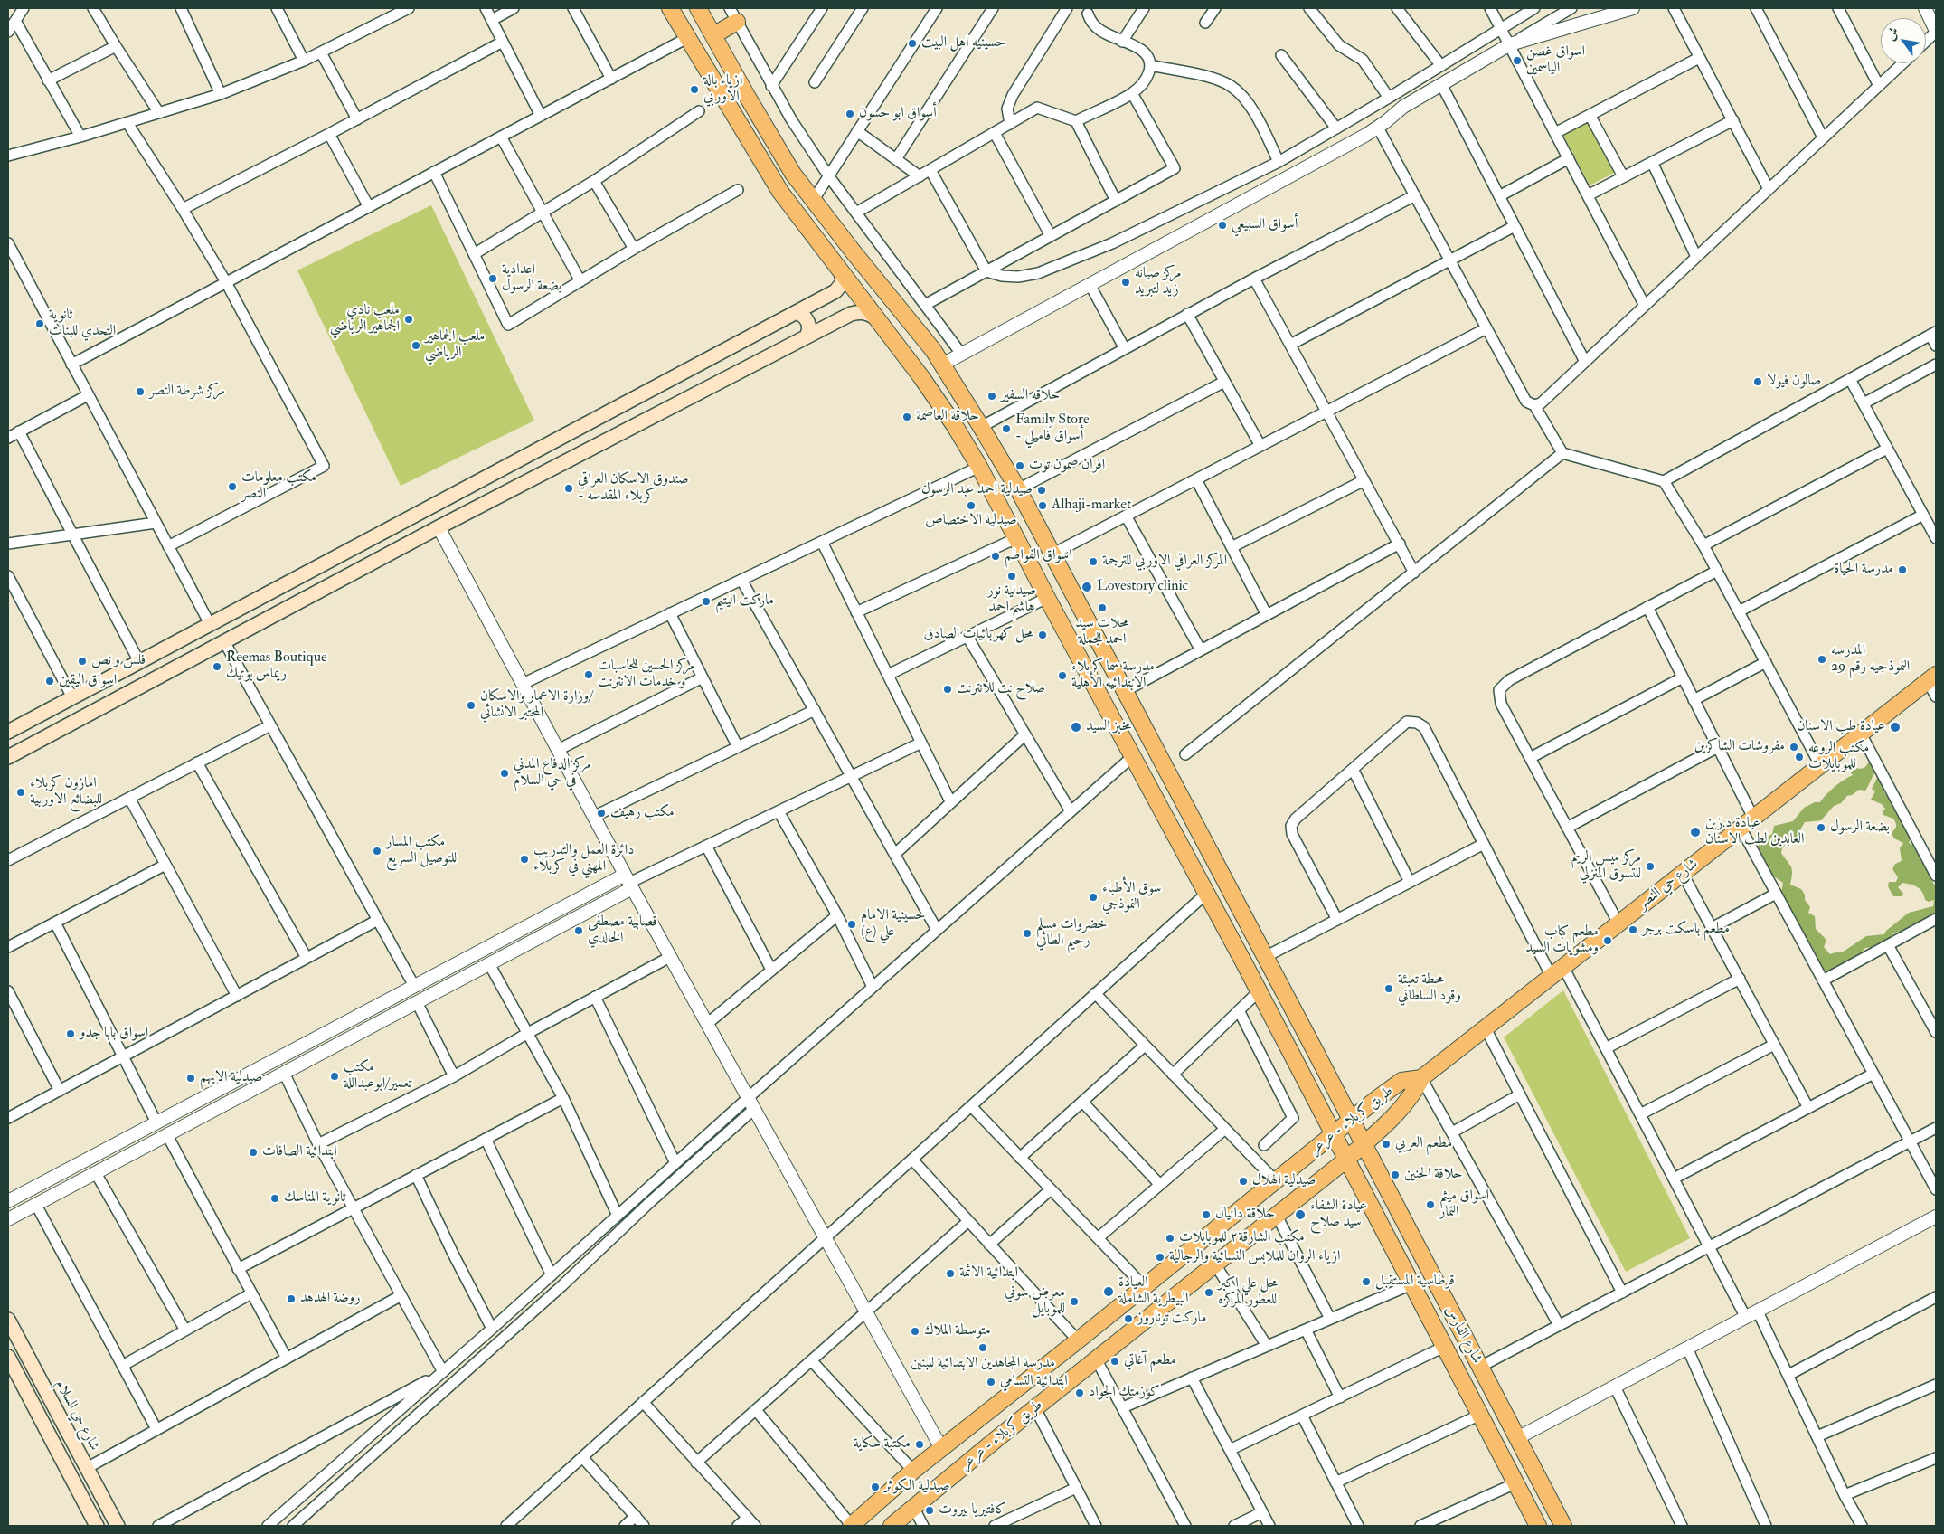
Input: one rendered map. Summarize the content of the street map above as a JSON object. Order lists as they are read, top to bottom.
{
  "streets": {
    "main road": [
      "شارع حي النصر",
      "طريق كربلاء - عرعر",
      "شارع الفارس",
      "شارع حي السلام"
    ]
  },
  "crossings": [
    ["شارع حي النصر", "طريق كربلاء - عرعر"],
    ["طريق كربلاء - عرعر", "شارع الفارس"]
  ],
  "places": [
    "حسينيه اهل البيت",
    "اسواق غصن الياسمين",
    "ازياء بالة الاوربي",
    "أسواق ابو حسون",
    "أسواق السبيعي",
    "اعدادية بضعة الرسول",
    "مركز صيانه زيد لتبريد",
    "ملعب نادي الجماهير الرياضي",
    "ثانوية التحدي للبنات",
    "ملعب الجماهير الرياضي",
    "صالون فيولا",
    "مركز شرطة النصر",
    "حلاقه السفير",
    "حلاقة العاصمة",
    "Family Store - أسواق فاميلي",
    "افران صمون توت",
    "مكتب معلومات النصر",
    "صندوق الاسكان العراقي - كربلاء المقدسه",
    "صيدلية احمد عبد الرسول",
    "صيدلية الاختصاص",
    "Alhaji-market",
    "اسواق الفواطم",
    "المركز العراقي الاوربي للترجمة",
    "مدرسة الحياة",
    "صيدلية نور هاشم احمد",
    "Lovestory clinic",
    "ماركت اليتيم",
    "محلات سيد احمد للجملة",
    "محل كهربائيات الصادق",
    "المدرسه النموذجيه رقم 29",
    "فلس و نص",
    "Reemas Boutique ريماس بوتيك",
    "مركز الحسين للحاسبات و خدمات الانترنت",
    "مدرسة سما كربلاء الابتدائيه الأهلية",
    "اسواق اليقين",
    "صلاح نت للانترنت",
    "وزارة الاعمار والاسكان/ المختبر الانشائي",
    "مخبز السيد",
    "عيادة طب الاسنان",
    "مفروشات الشاكرين",
    "مكتب الروعه للموبايلات",
    "مركز الدفاع المدني في حي السلام",
    "امازون كربلاء للبضائع الاوربية",
    "مكتب رهيف",
    "بضعة الرسول",
    "عيادة د.زين العابدين لطب الاسنان",
    "مكتب المسار للتوصيل السريع",
    "دائرة العمل والتدريب المهني في كربلاء",
    "مركز ميس الريم للتسوق المنزلي",
    "سوق الأطباء النموذجي",
    "حسينية الامام علي (ع)",
    "مطعم باسكت برجر",
    "قصابية مصطفى الخالدي",
    "خضروات مسلم رحيم الطائي",
    "مطعم كباب ومشويات السيد",
    "محطة تعبئة وقود السلطاني",
    "اسواق بابا جدو",
    "مكتب تعمير/ابوعبداللة",
    "صيدلية الايهم",
    "مطعم العربي",
    "ابتدائية الصافات",
    "حلاقة الحنين",
    "صيدلية الهلال",
    "ثانوية المناسك",
    "اسواق ميثم التمار",
    "حلاقة دانيال",
    "عيادة الشفاء سيد صلاح",
    "مكتب الشارقة٢ للموبايلات",
    "ازياء الروان للملابس النسائية والرجالية",
    "ابتدائية الائمة",
    "قرطاسية المستقبل",
    "العيادة البيطرية الشاملة",
    "محل علي اكبر للعطور المركزه",
    "روضة الهدهد",
    "معرض سوني للموبايل",
    "ماركت توناروز",
    "متوسطة الملاك",
    "مدرسة المجاهدين الابتدائية للبنين",
    "مطعم آغاتي",
    "ابتدائية التسامي",
    "كوزمتك الجواد",
    "مكتبة حكاية",
    "صيدلية الكوثر",
    "كافتيريا بيروت"
  ],
  "north": "top left"
}
